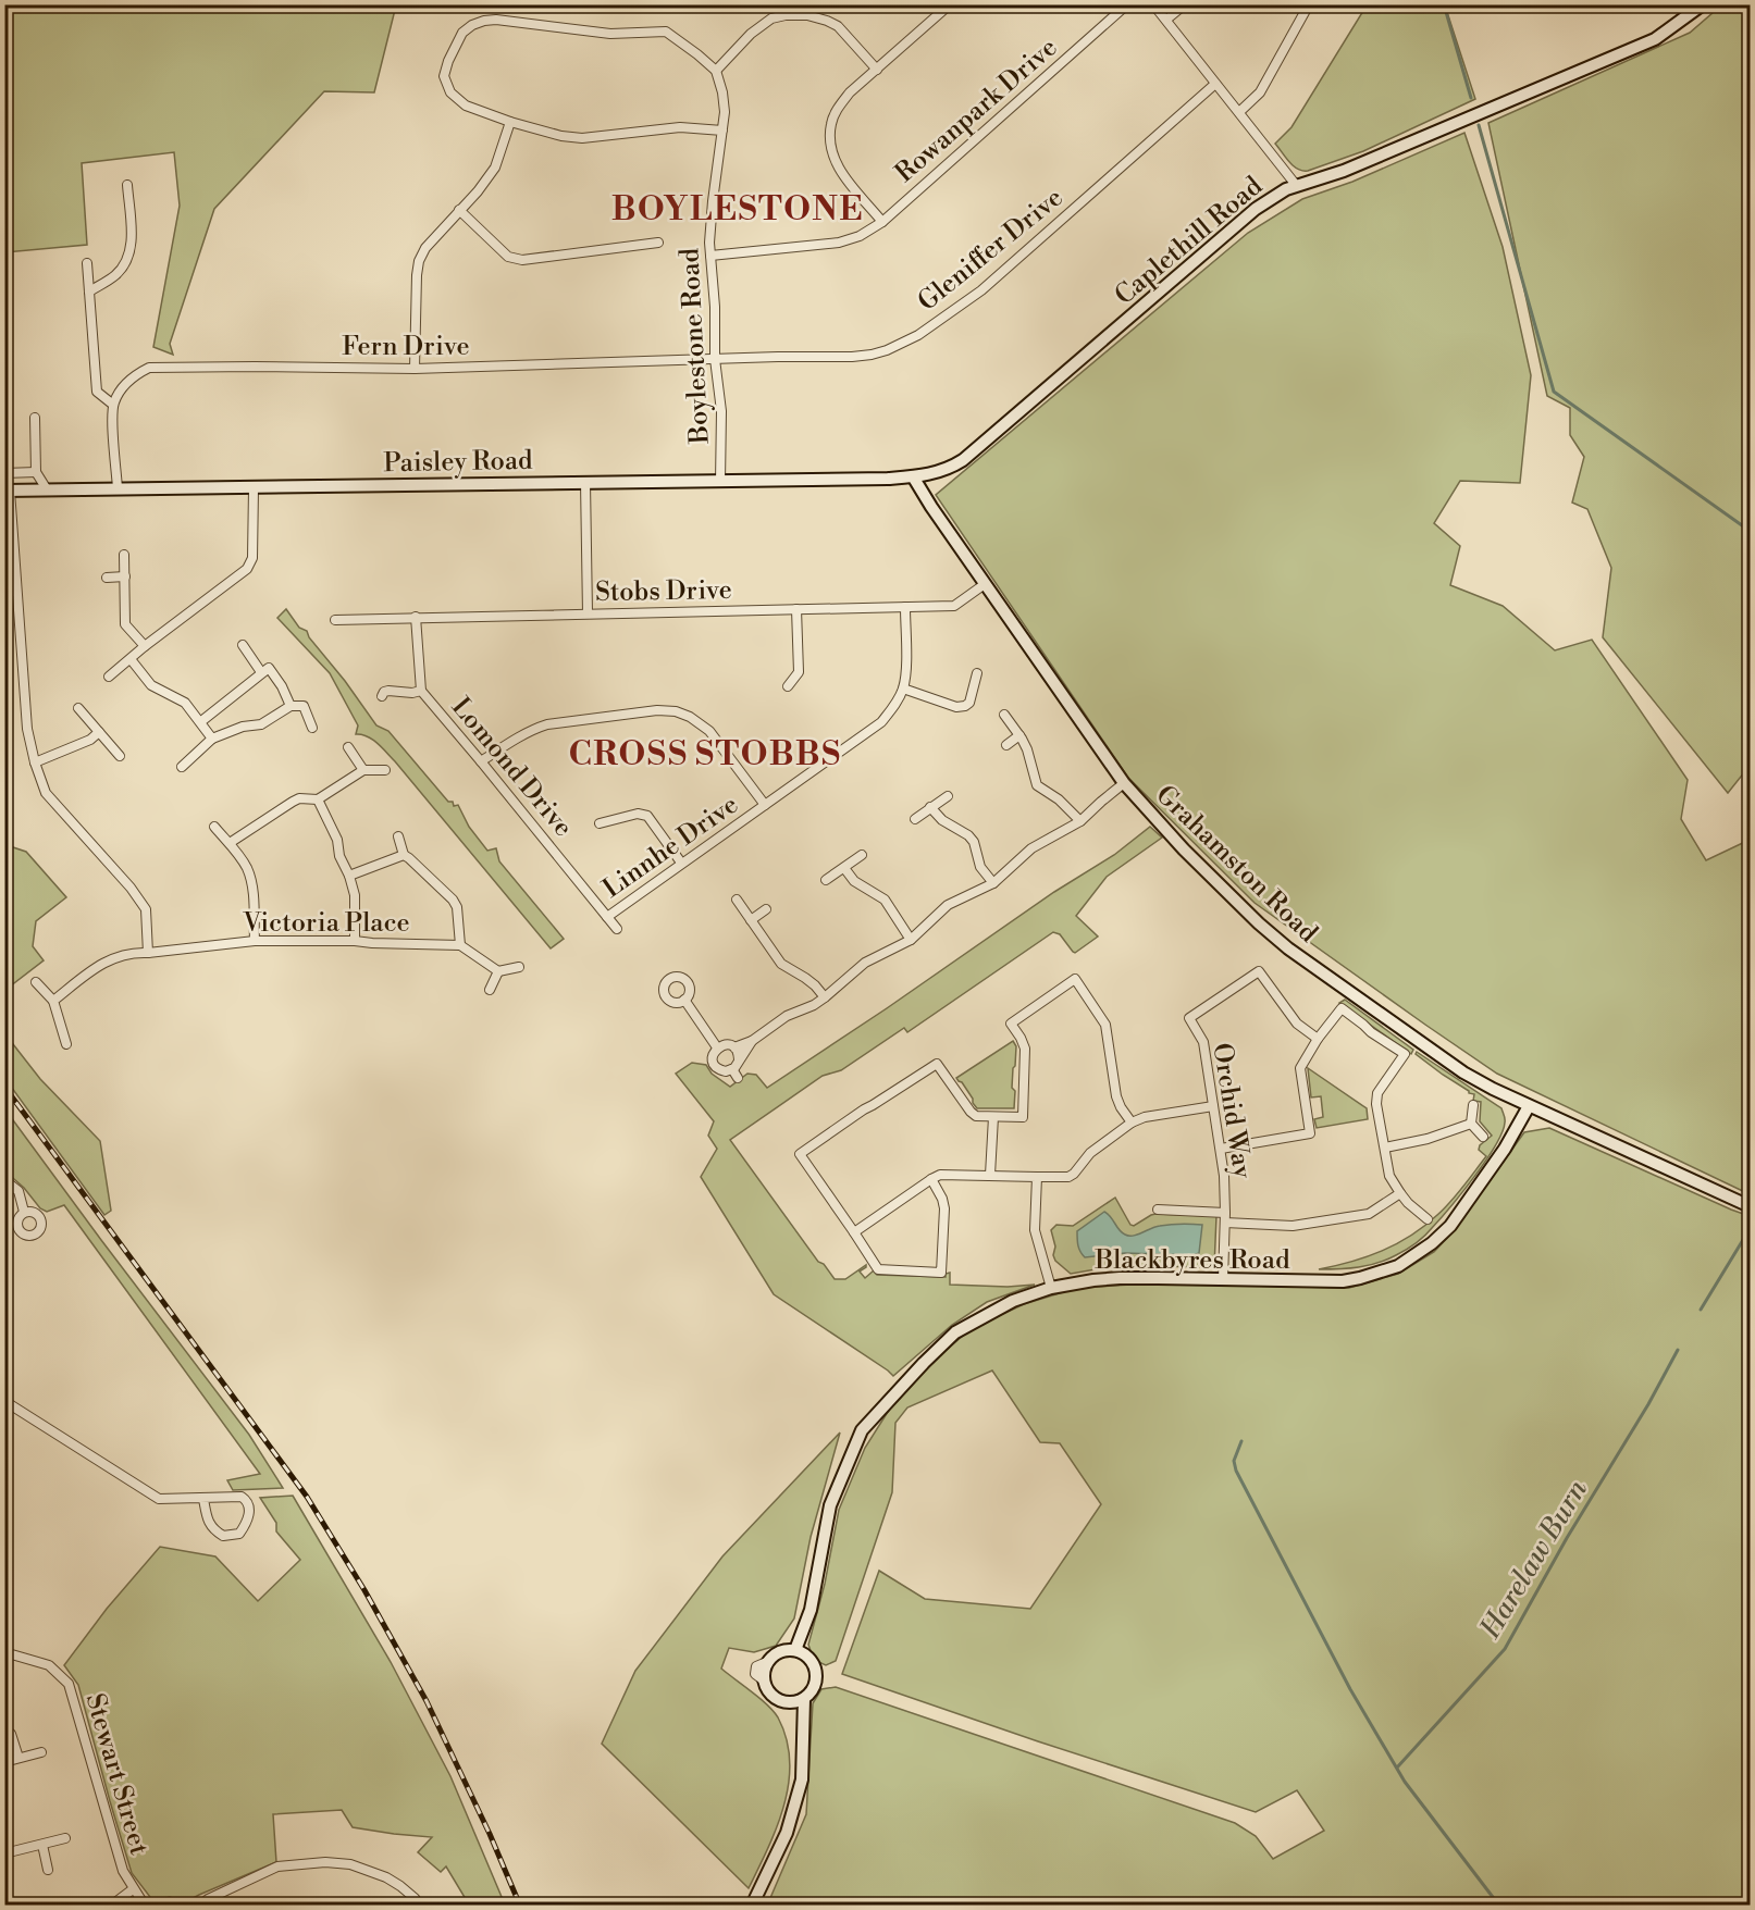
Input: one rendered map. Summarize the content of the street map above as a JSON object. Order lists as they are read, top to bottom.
{
  "streets": {
    "main road": [
      "Caplethill Road",
      "Paisley Road",
      "Grahamston Road",
      "Blackbyres Road"
    ],
    "street": [
      "Rowanpark Drive",
      "Gleniffer Drive",
      "Fern Drive",
      "Boylestone Road",
      "Stobs Drive",
      "Lomond Drive",
      "Linnhe Drive",
      "Victoria Place",
      "Orchid Way",
      "Stewart Street"
    ]
  },
  "crossings": [
    ["Rowanpark Drive", "Boylestone Road"],
    ["Caplethill Road", "Paisley Road"],
    ["Caplethill Road", "Grahamston Road"],
    ["Gleniffer Drive", "Fern Drive"],
    ["Gleniffer Drive", "Boylestone Road"],
    ["Fern Drive", "Boylestone Road"],
    ["Boylestone Road", "Paisley Road"],
    ["Paisley Road", "Grahamston Road"],
    ["Stobs Drive", "Lomond Drive"],
    ["Stobs Drive", "Linnhe Drive"],
    ["Stobs Drive", "Grahamston Road"],
    ["Lomond Drive", "Linnhe Drive"],
    ["Grahamston Road", "Blackbyres Road"],
    ["Orchid Way", "Blackbyres Road"]
  ],
  "districts": ["BOYLESTONE", "CROSS STOBBS"],
  "water": ["Harelaw Burn"]
}
